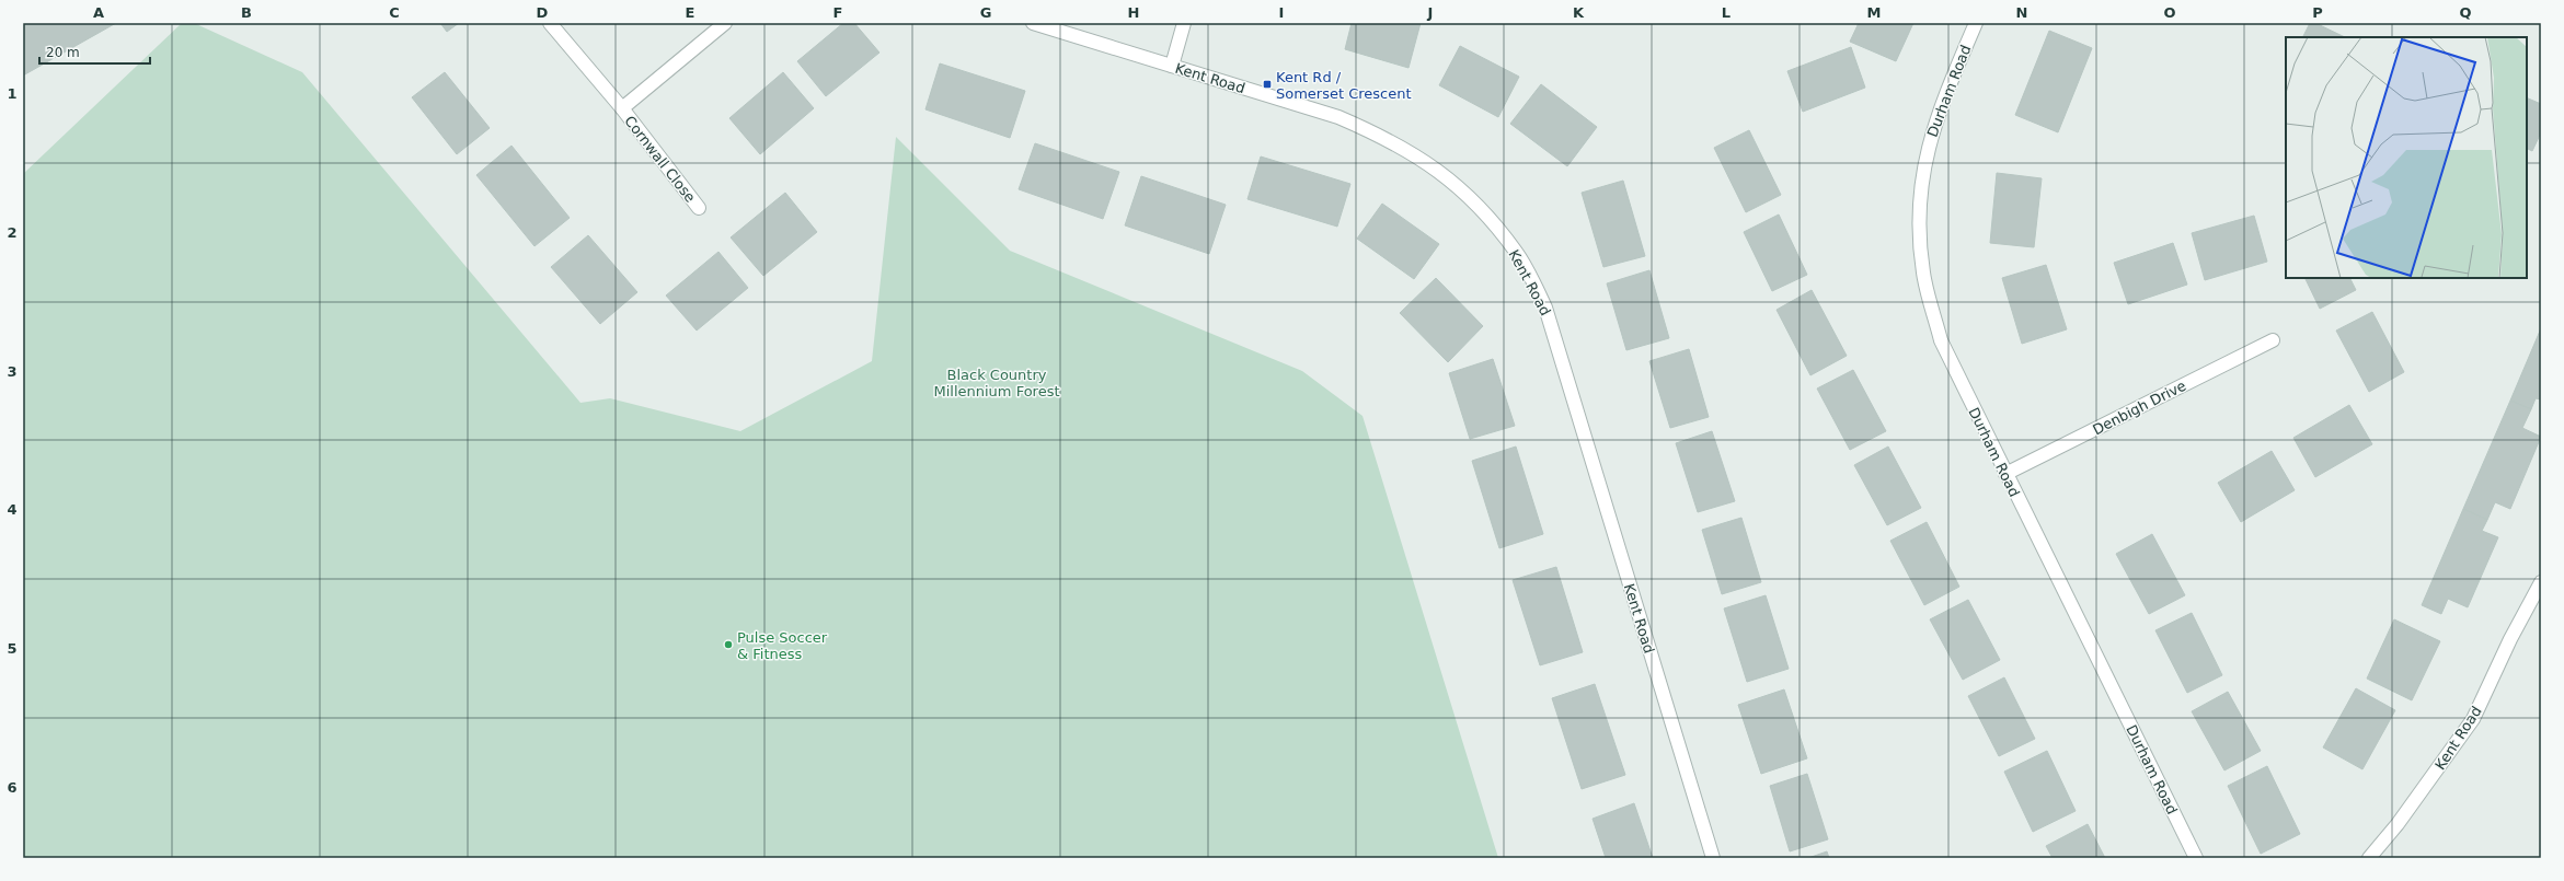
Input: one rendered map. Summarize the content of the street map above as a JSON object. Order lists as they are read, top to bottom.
{
  "streets": {
    "street": [
      "Kent Road",
      "Durham Road",
      "Cornwall Close",
      "Denbigh Drive"
    ]
  },
  "crossings": [
    ["Durham Road", "Denbigh Drive"]
  ],
  "parks": ["Black Country Millennium Forest"],
  "places": {
    "transit": ["Kent Rd / Somerset Crescent"],
    "other": ["Pulse Soccer & Fitness"]
  },
  "scale_bar": "20 m",
  "grid": {
    "columns": [
      "A",
      "B",
      "C",
      "D",
      "E",
      "F",
      "G",
      "H",
      "I",
      "J",
      "K",
      "L",
      "M",
      "N",
      "O",
      "P",
      "Q"
    ],
    "rows": [
      "1",
      "2",
      "3",
      "4",
      "5",
      "6"
    ]
  }
}
